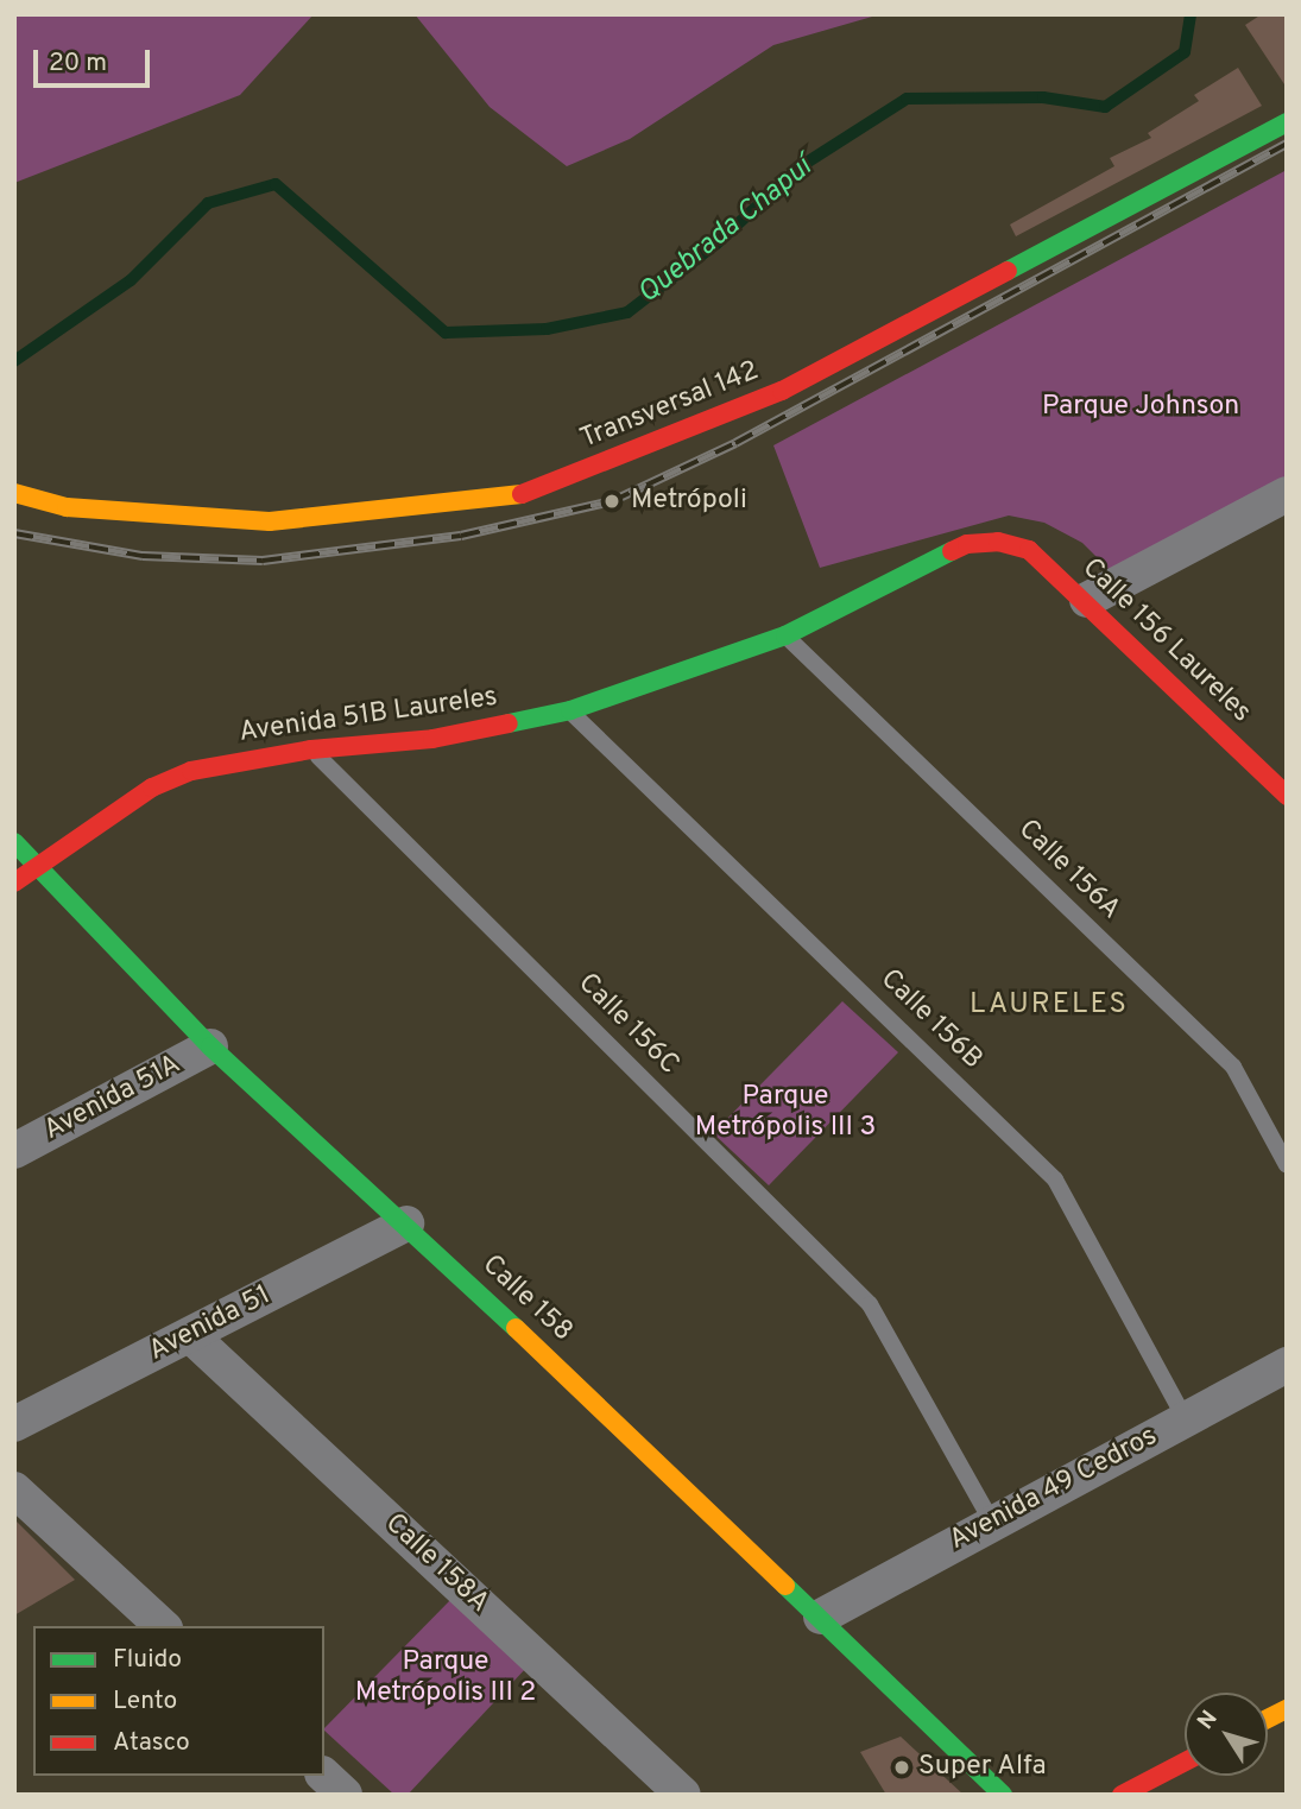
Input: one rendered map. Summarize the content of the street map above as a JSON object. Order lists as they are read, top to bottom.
{
  "streets": {
    "street": [
      "Transversal 142",
      "Calle 156 Laureles",
      "Avenida 51B Laureles",
      "Avenida 51A",
      "Calle 158",
      "Avenida 51",
      "Avenida 49 Cedros",
      "Calle 158A"
    ],
    "lane": ["Calle 156A", "Calle 156B", "Calle 156C"]
  },
  "crossings": [
    ["Calle 156 Laureles", "Avenida 51B Laureles"],
    ["Avenida 51B Laureles", "Calle 156A"],
    ["Avenida 51B Laureles", "Calle 156B"],
    ["Avenida 51B Laureles", "Calle 156C"],
    ["Avenida 51B Laureles", "Calle 158"],
    ["Calle 156B", "Avenida 49 Cedros"],
    ["Calle 156C", "Avenida 49 Cedros"],
    ["Avenida 51A", "Calle 158"],
    ["Calle 158", "Avenida 51"],
    ["Calle 158", "Avenida 49 Cedros"],
    ["Avenida 51", "Calle 158A"]
  ],
  "districts": ["LAURELES"],
  "water": ["Quebrada Chapuí"],
  "parks": ["Parque Johnson", "Parque Metrópolis III 3", "Parque Metrópolis III 2"],
  "places": ["Metrópoli", "Super Alfa"],
  "legend": ["Fluido", "Lento", "Atasco"],
  "scale_bar": "20 m",
  "north": "top left"
}
